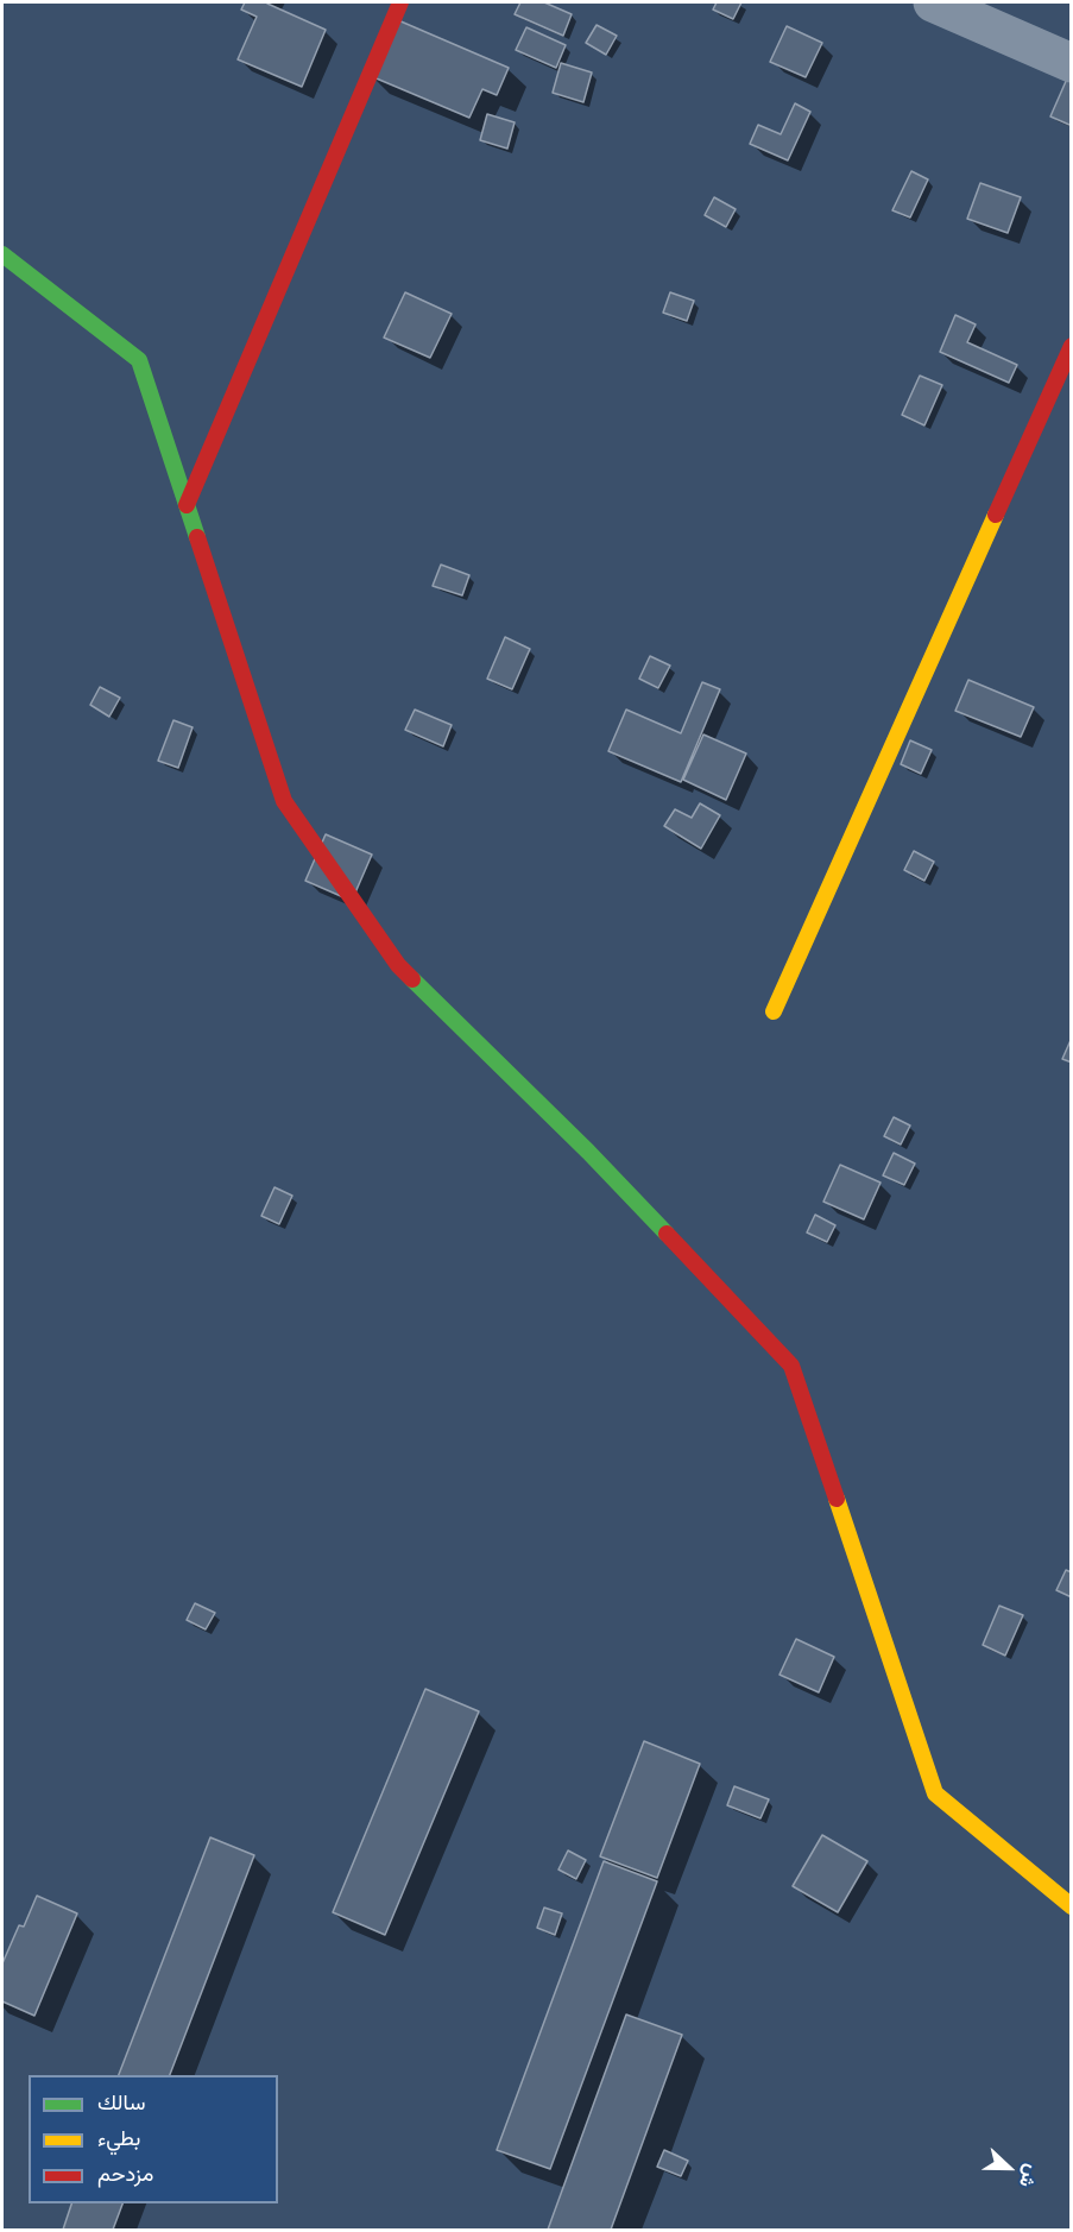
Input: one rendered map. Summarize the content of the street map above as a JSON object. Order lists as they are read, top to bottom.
{
  "legend": ["سالك", "بطيء", "مزدحم"],
  "north": "right"
}
